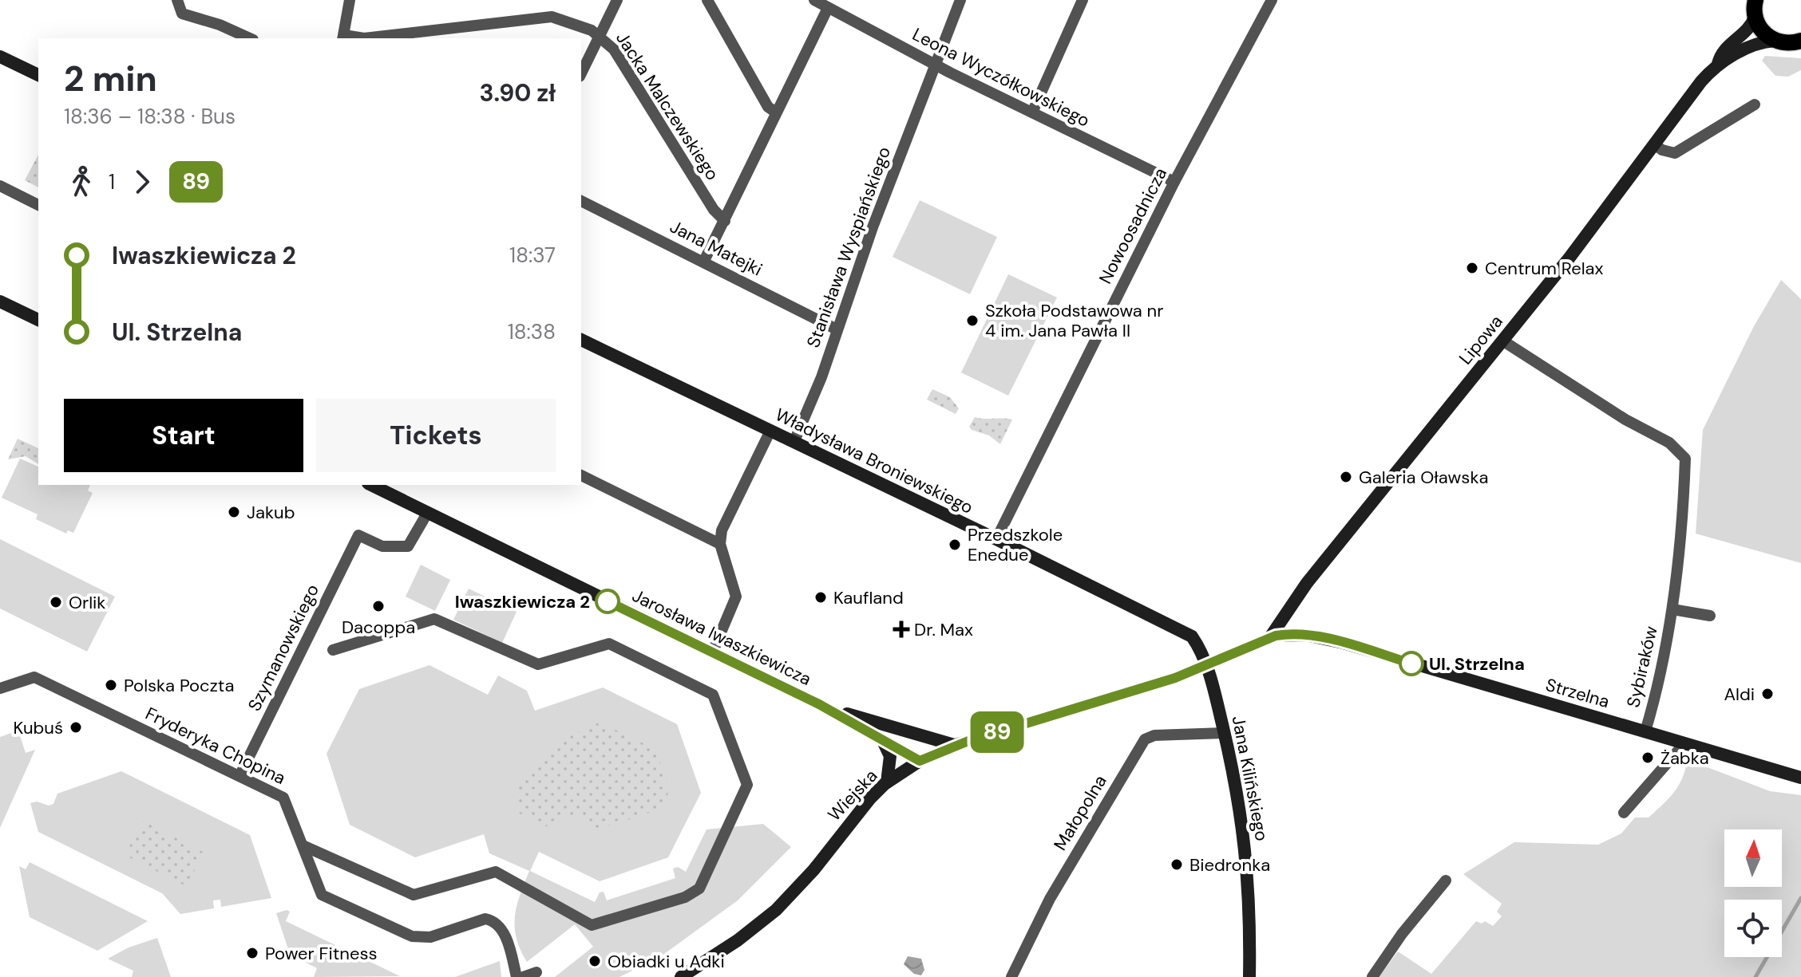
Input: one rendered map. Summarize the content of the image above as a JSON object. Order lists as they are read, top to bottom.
{
  "streets": {
    "street": [
      "Leona Wyczółkowskiego",
      "Jacka Malczewskiego",
      "Nowoosadnicza",
      "Stanisława Wyspiańskiego",
      "Jana Matejki",
      "Lipowa",
      "Władysława Broniewskiego",
      "Jarosława Iwaszkiewicza",
      "Szymanowskiego",
      "Sybiraków",
      "Strzelna",
      "Fryderyka Chopina",
      "Jana Kilińskiego",
      "Wiejska",
      "Małopolna"
    ]
  },
  "crossings": [
    ["Leona Wyczółkowskiego", "Nowoosadnicza"],
    ["Leona Wyczółkowskiego", "Stanisława Wyspiańskiego"],
    ["Nowoosadnicza", "Władysława Broniewskiego"],
    ["Stanisława Wyspiańskiego", "Jana Matejki"],
    ["Stanisława Wyspiańskiego", "Władysława Broniewskiego"],
    ["Lipowa", "Strzelna"],
    ["Lipowa", "Wiejska"],
    ["Władysława Broniewskiego", "Jana Kilińskiego"],
    ["Władysława Broniewskiego", "Wiejska"],
    ["Jarosława Iwaszkiewicza", "Szymanowskiego"],
    ["Jarosława Iwaszkiewicza", "Wiejska"],
    ["Szymanowskiego", "Fryderyka Chopina"],
    ["Sybiraków", "Strzelna"],
    ["Strzelna", "Wiejska"],
    ["Jana Kilińskiego", "Wiejska"],
    ["Jana Kilińskiego", "Małopolna"]
  ],
  "places": {
    "other": [
      "Centrum Relax",
      "Szkoła Podstawowa nr 4 im. Jana Pawła II",
      "Galeria Oławska",
      "Jakub",
      "Przedszkole Enedue",
      "Kaufland",
      "Iwaszkiewicza 2",
      "Orlik",
      "Dacoppa",
      "Ul. Strzelna",
      "Polska Poczta",
      "Aldi",
      "Kubuś",
      "Żabka",
      "Biedronka",
      "Power Fitness",
      "Obiadki u Adki"
    ],
    "health": ["Dr. Max"]
  },
  "lines": ["bus line 89"],
  "north": "top",
  "page": {
    "on_map": "89",
    "heading": ["2 min", "18:36 – 18:38 · Bus", "3.90 zł"],
    "legs": ["1", "89"],
    "list": [
      {
        "name": "Iwaszkiewicza 2",
        "value": "18:37"
      },
      {
        "name": "Ul. Strzelna",
        "value": "18:38"
      }
    ],
    "buttons": ["Start", "Tickets"]
  }
}
